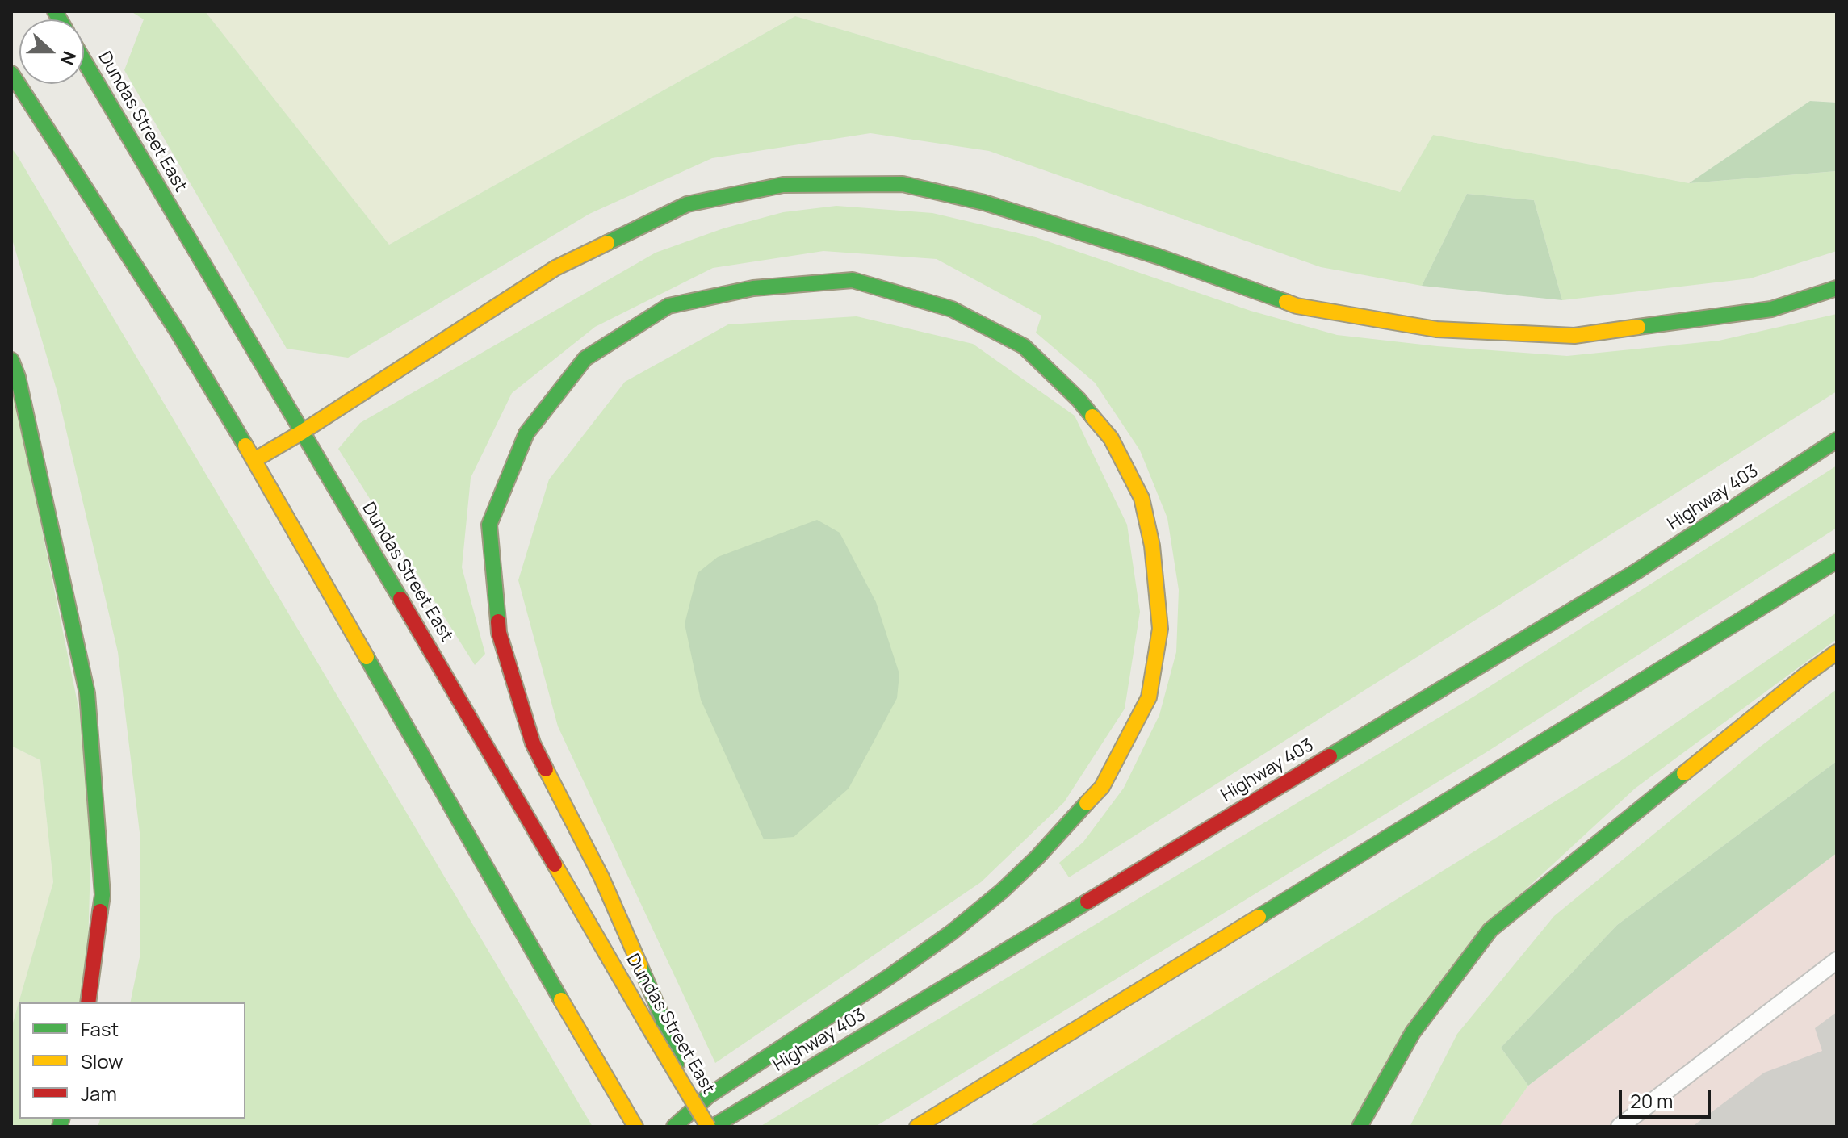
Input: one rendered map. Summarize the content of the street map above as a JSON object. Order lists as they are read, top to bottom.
{
  "streets": {
    "main road": ["Dundas Street East", "Highway 403"]
  },
  "legend": ["Fast", "Slow", "Jam"],
  "scale_bar": "20 m",
  "north": "right"
}
